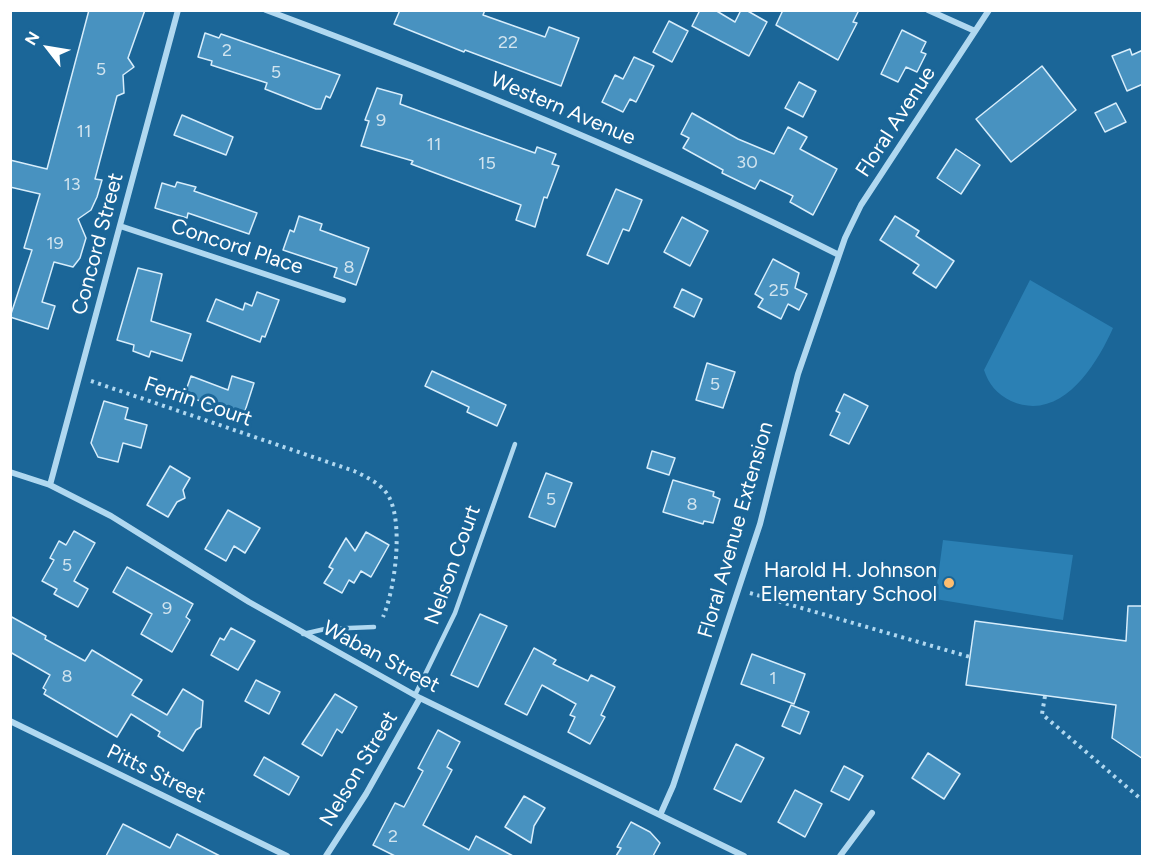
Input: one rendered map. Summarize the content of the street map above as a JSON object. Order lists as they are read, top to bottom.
{
  "streets": {
    "street": [
      "Western Avenue",
      "Floral Avenue",
      "Concord Street",
      "Concord Place",
      "Floral Avenue Extension",
      "Waban Street",
      "Nelson Street",
      "Pitts Street"
    ],
    "lane": ["Nelson Court"],
    "path": ["Ferrin Court"]
  },
  "crossings": [
    ["Western Avenue", "Floral Avenue"],
    ["Western Avenue", "Floral Avenue Extension"],
    ["Floral Avenue", "Floral Avenue Extension"],
    ["Concord Street", "Concord Place"],
    ["Concord Street", "Ferrin Court"],
    ["Concord Street", "Waban Street"],
    ["Floral Avenue Extension", "Waban Street"],
    ["Nelson Court", "Waban Street"],
    ["Nelson Court", "Nelson Street"],
    ["Waban Street", "Nelson Street"]
  ],
  "places": ["Harold H. Johnson Elementary School"],
  "house_numbers": [
    "22",
    "2",
    "5",
    "5",
    "9",
    "11",
    "11",
    "30",
    "15",
    "13",
    "19",
    "8",
    "25",
    "5",
    "5",
    "8",
    "5",
    "9",
    "8",
    "1",
    "2"
  ],
  "north": "top left"
}
